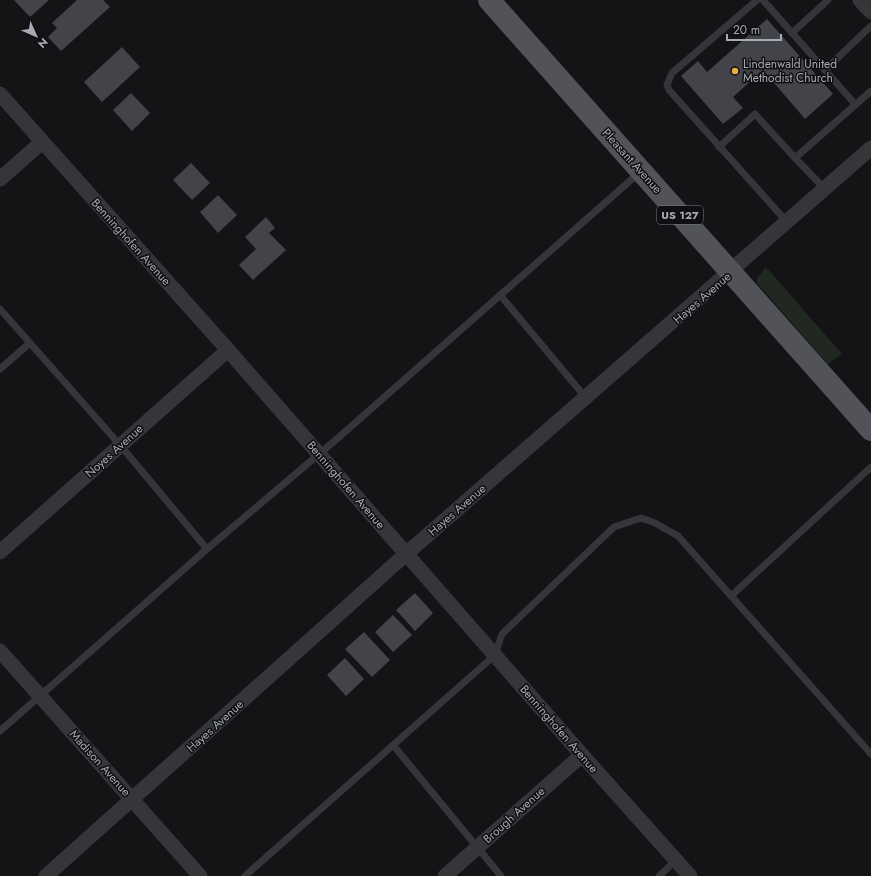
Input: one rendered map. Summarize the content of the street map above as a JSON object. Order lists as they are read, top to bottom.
{
  "streets": {
    "main road": ["Pleasant Avenue", "US 127"],
    "street": [
      "Benninghofen Avenue",
      "Hayes Avenue",
      "Noyes Avenue",
      "Madison Avenue",
      "Brough Avenue"
    ]
  },
  "crossings": [
    ["Pleasant Avenue", "Hayes Avenue"],
    ["Benninghofen Avenue", "Hayes Avenue"],
    ["Benninghofen Avenue", "Noyes Avenue"],
    ["Benninghofen Avenue", "Brough Avenue"],
    ["Hayes Avenue", "Madison Avenue"]
  ],
  "places": ["Lindenwald United Methodist Church"],
  "scale_bar": "20 m",
  "north": "bottom right"
}
